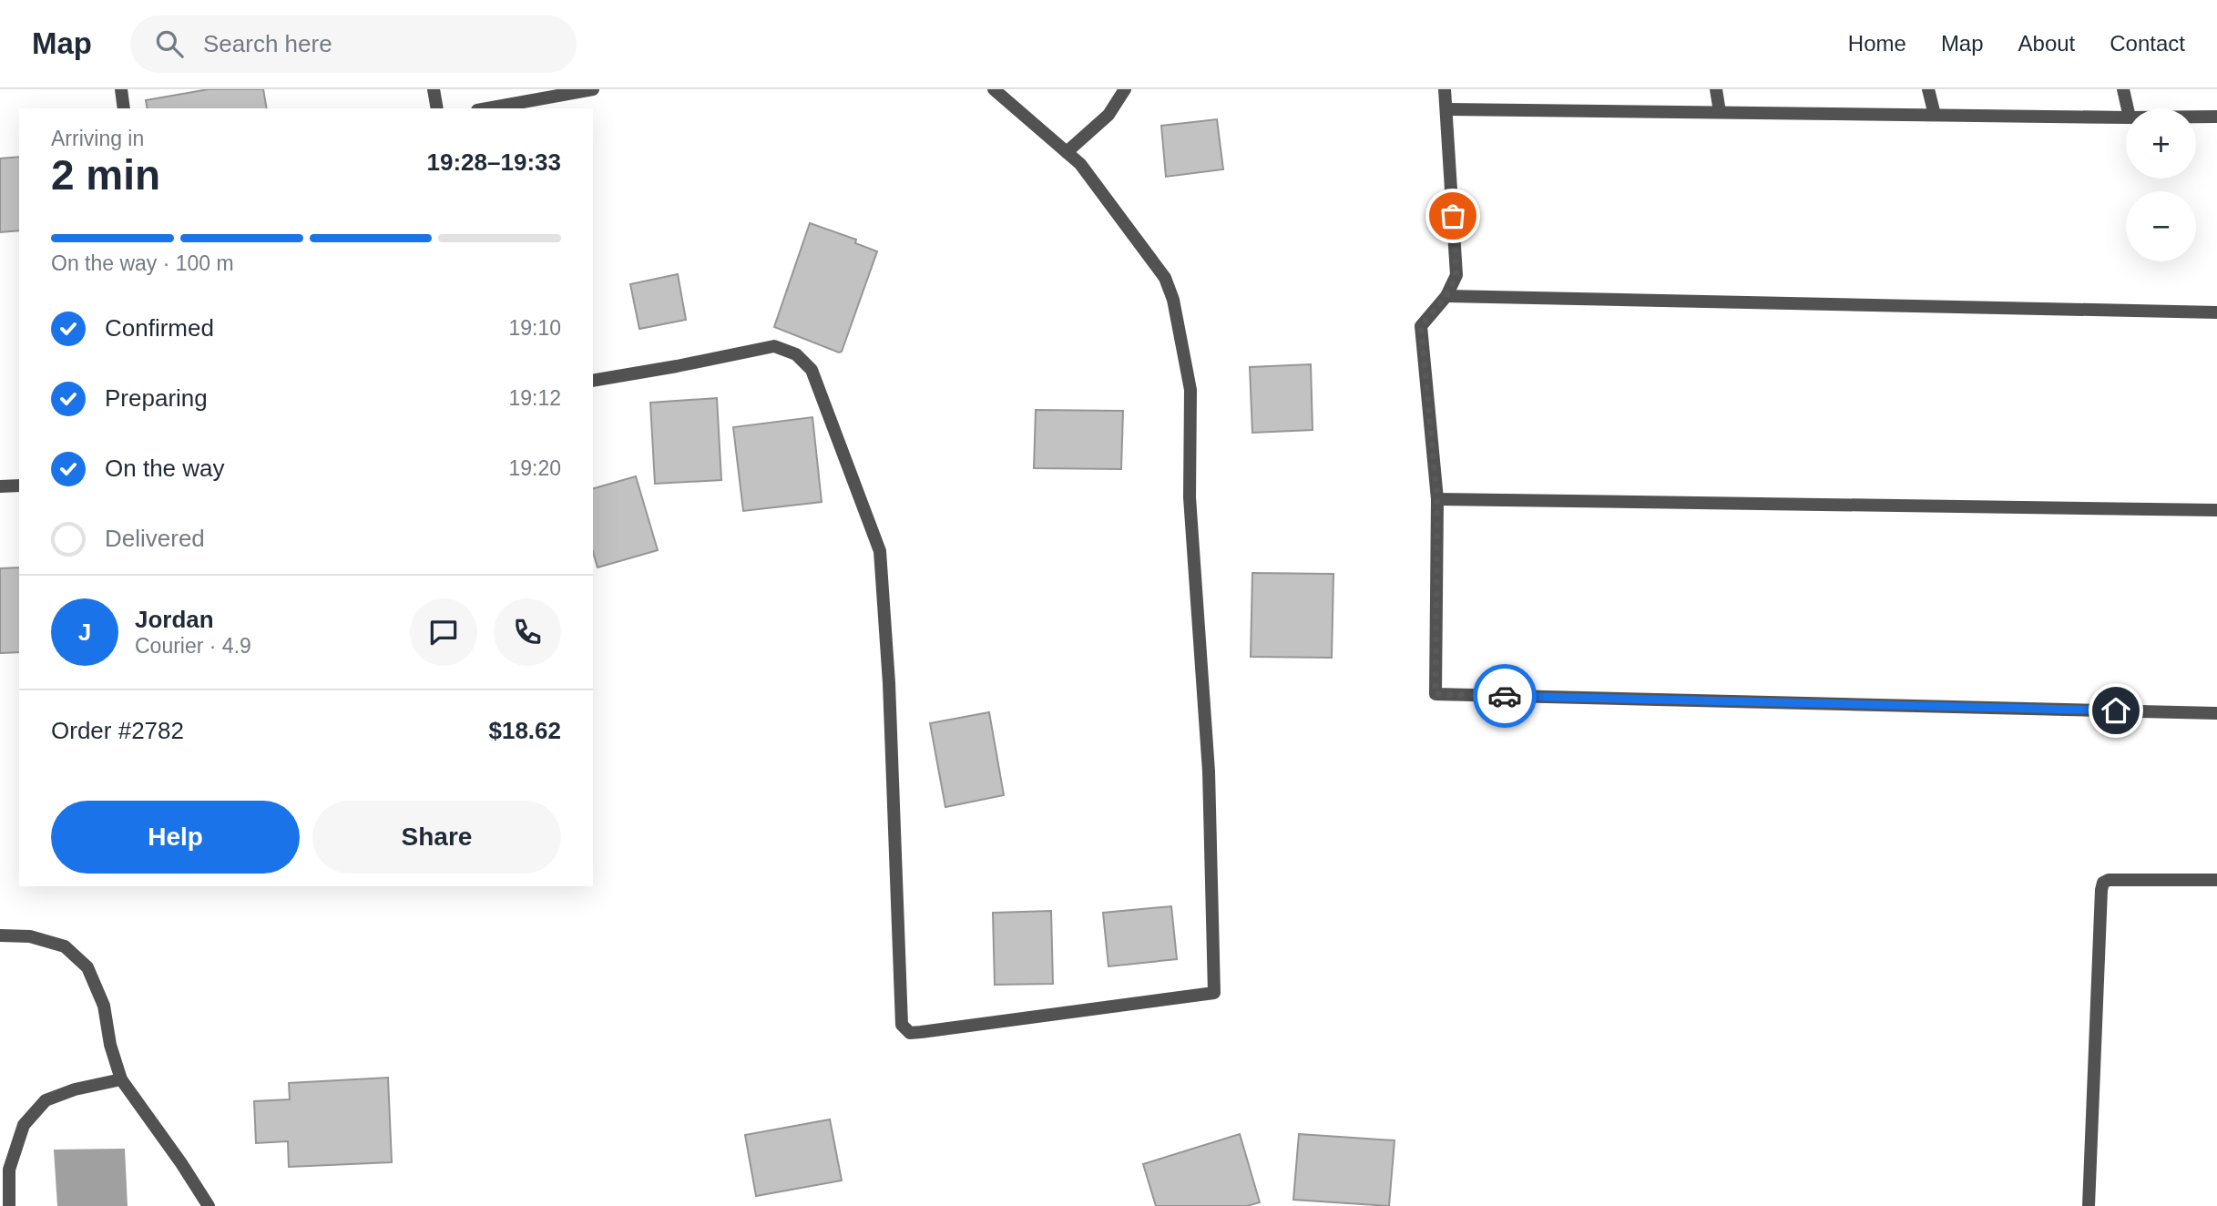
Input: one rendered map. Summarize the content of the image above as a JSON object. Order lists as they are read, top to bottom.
{
  "page": {
    "header": "Map",
    "search": "Search here",
    "nav": [
      "Home",
      "Map",
      "About",
      "Contact"
    ],
    "map_buttons": ["+", "−"],
    "heading": ["2 min", "Arriving in", "19:28–19:33"],
    "panel": [
      "Jordan",
      "Courier · 4.9",
      "Order #2782",
      "$18.62"
    ],
    "bar": "On the way · 100 m",
    "list": [
      ["Confirmed", "19:10"],
      ["Preparing", "19:12"],
      ["On the way", "19:20"],
      "Delivered"
    ],
    "round": "J",
    "buttons": ["Help", "Share"]
  }
}
